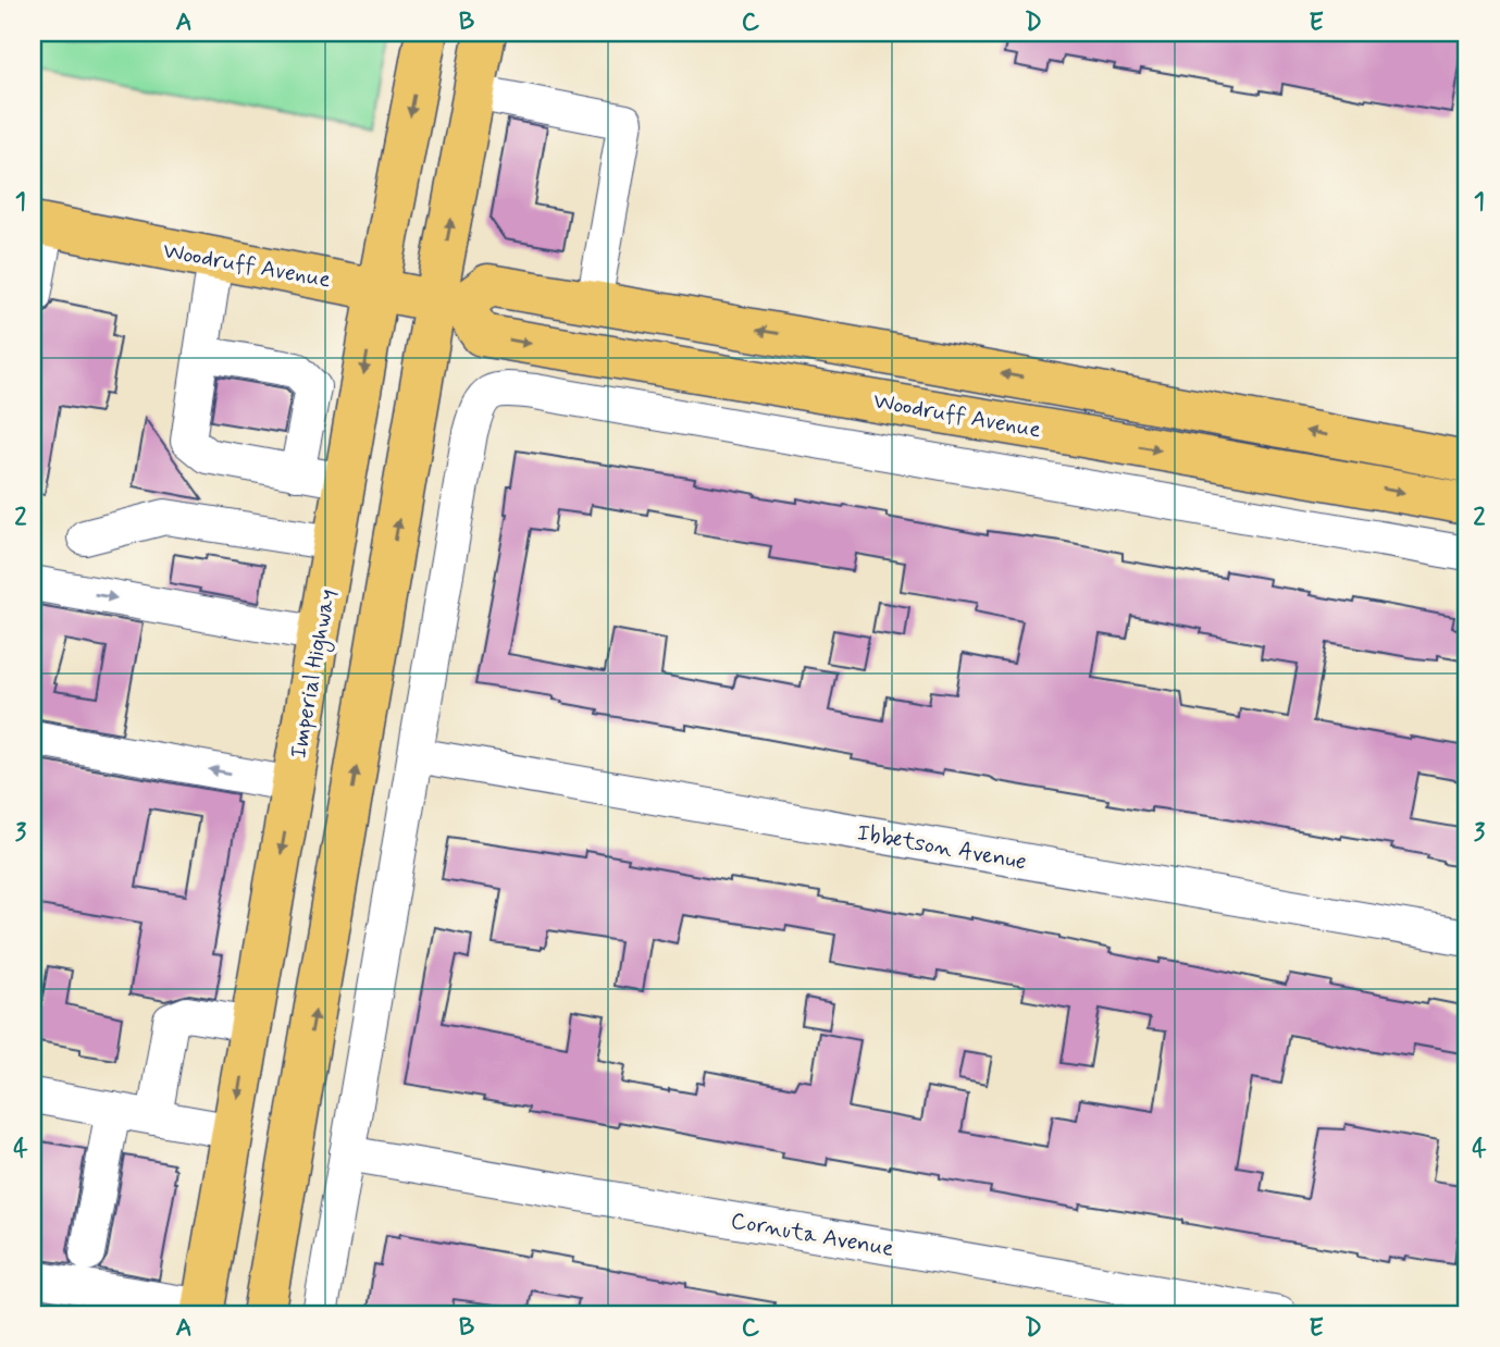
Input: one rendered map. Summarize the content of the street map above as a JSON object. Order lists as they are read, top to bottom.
{
  "streets": {
    "main road": ["Woodruff Avenue", "Imperial Highway"],
    "street": ["Ibbetson Avenue", "Cornuta Avenue"]
  },
  "crossings": [
    ["Woodruff Avenue", "Imperial Highway"]
  ],
  "grid": {
    "columns": [
      "A",
      "B",
      "C",
      "D",
      "E"
    ],
    "rows": [
      "1",
      "2",
      "3",
      "4"
    ]
  }
}
